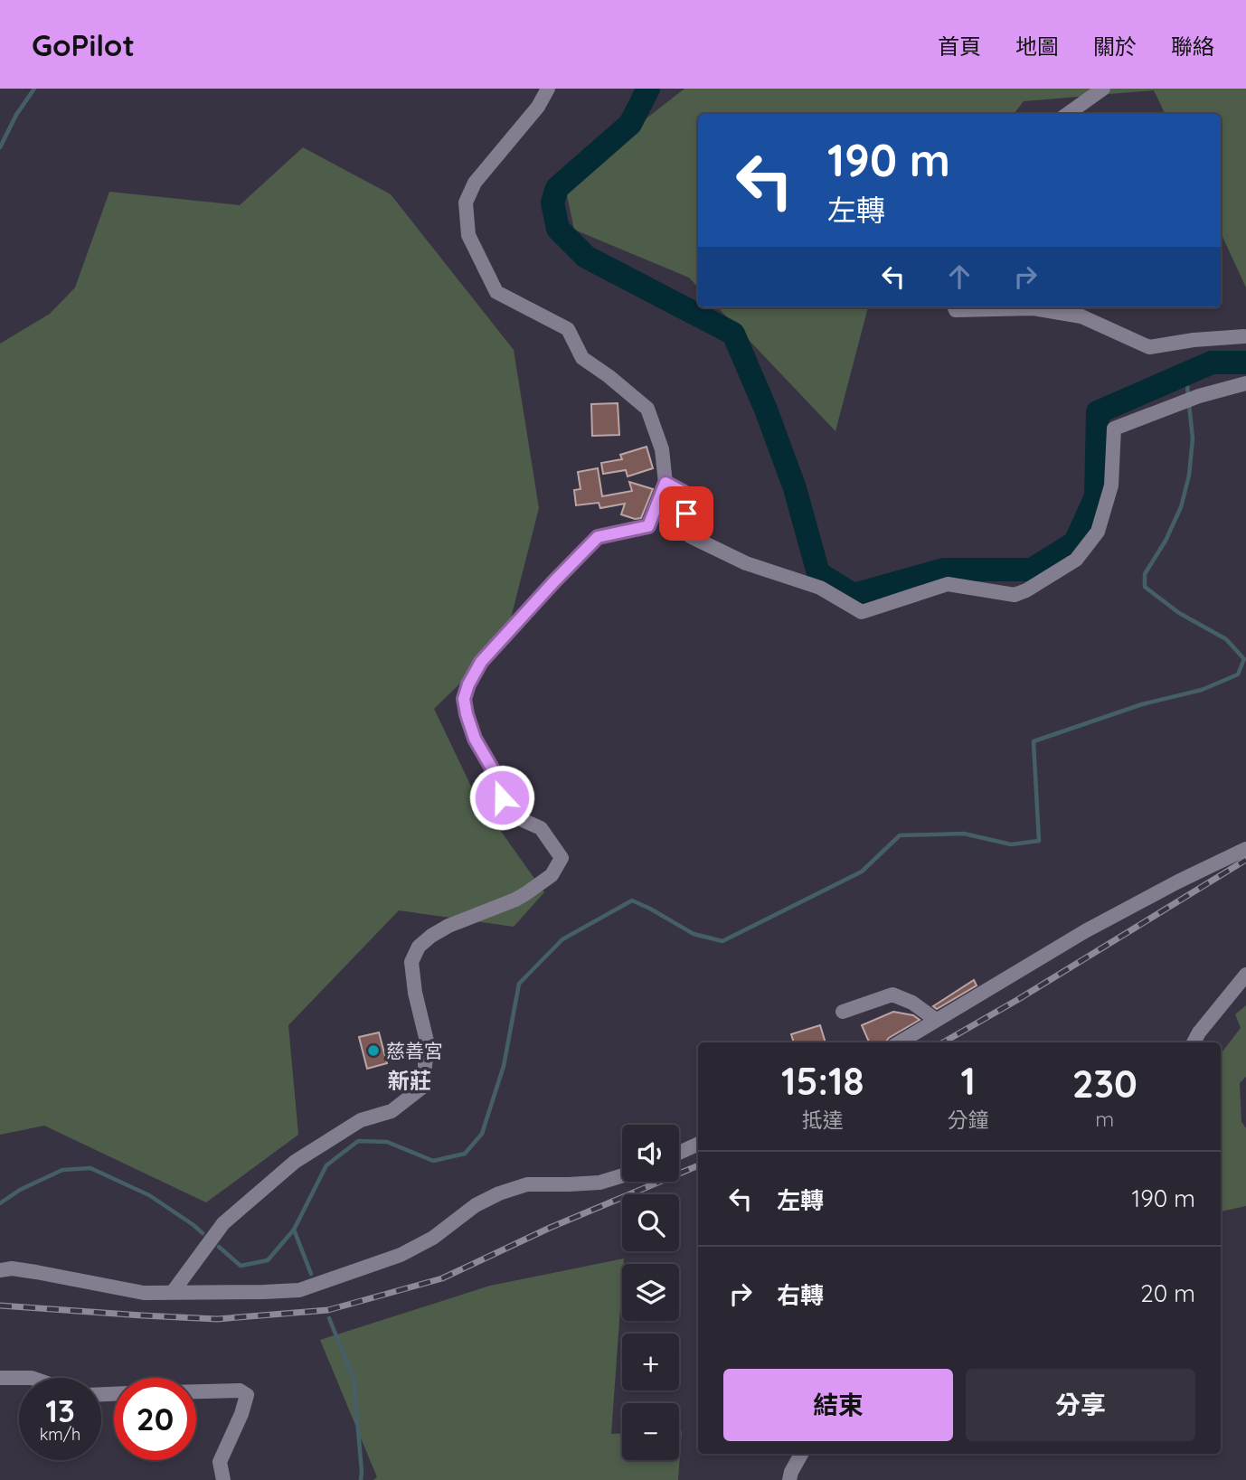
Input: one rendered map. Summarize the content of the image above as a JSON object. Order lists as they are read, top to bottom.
{
  "districts": ["新莊"],
  "places": ["慈善宮"],
  "page": {
    "header": "GoPilot",
    "nav": [
      "首頁",
      "地圖",
      "關於",
      "聯絡"
    ],
    "turn": ["190 m", "左轉"],
    "eta": [
      "15:18",
      "抵達",
      "1",
      "分鐘",
      "230",
      "m"
    ],
    "map_buttons": ["+", "−"],
    "list": [
      {
        "name": "左轉",
        "value": "190 m"
      },
      {
        "name": "右轉",
        "value": "20 m"
      }
    ],
    "buttons": ["結束", "分享"],
    "speed": "13 km/h",
    "limit": "20"
  }
}
